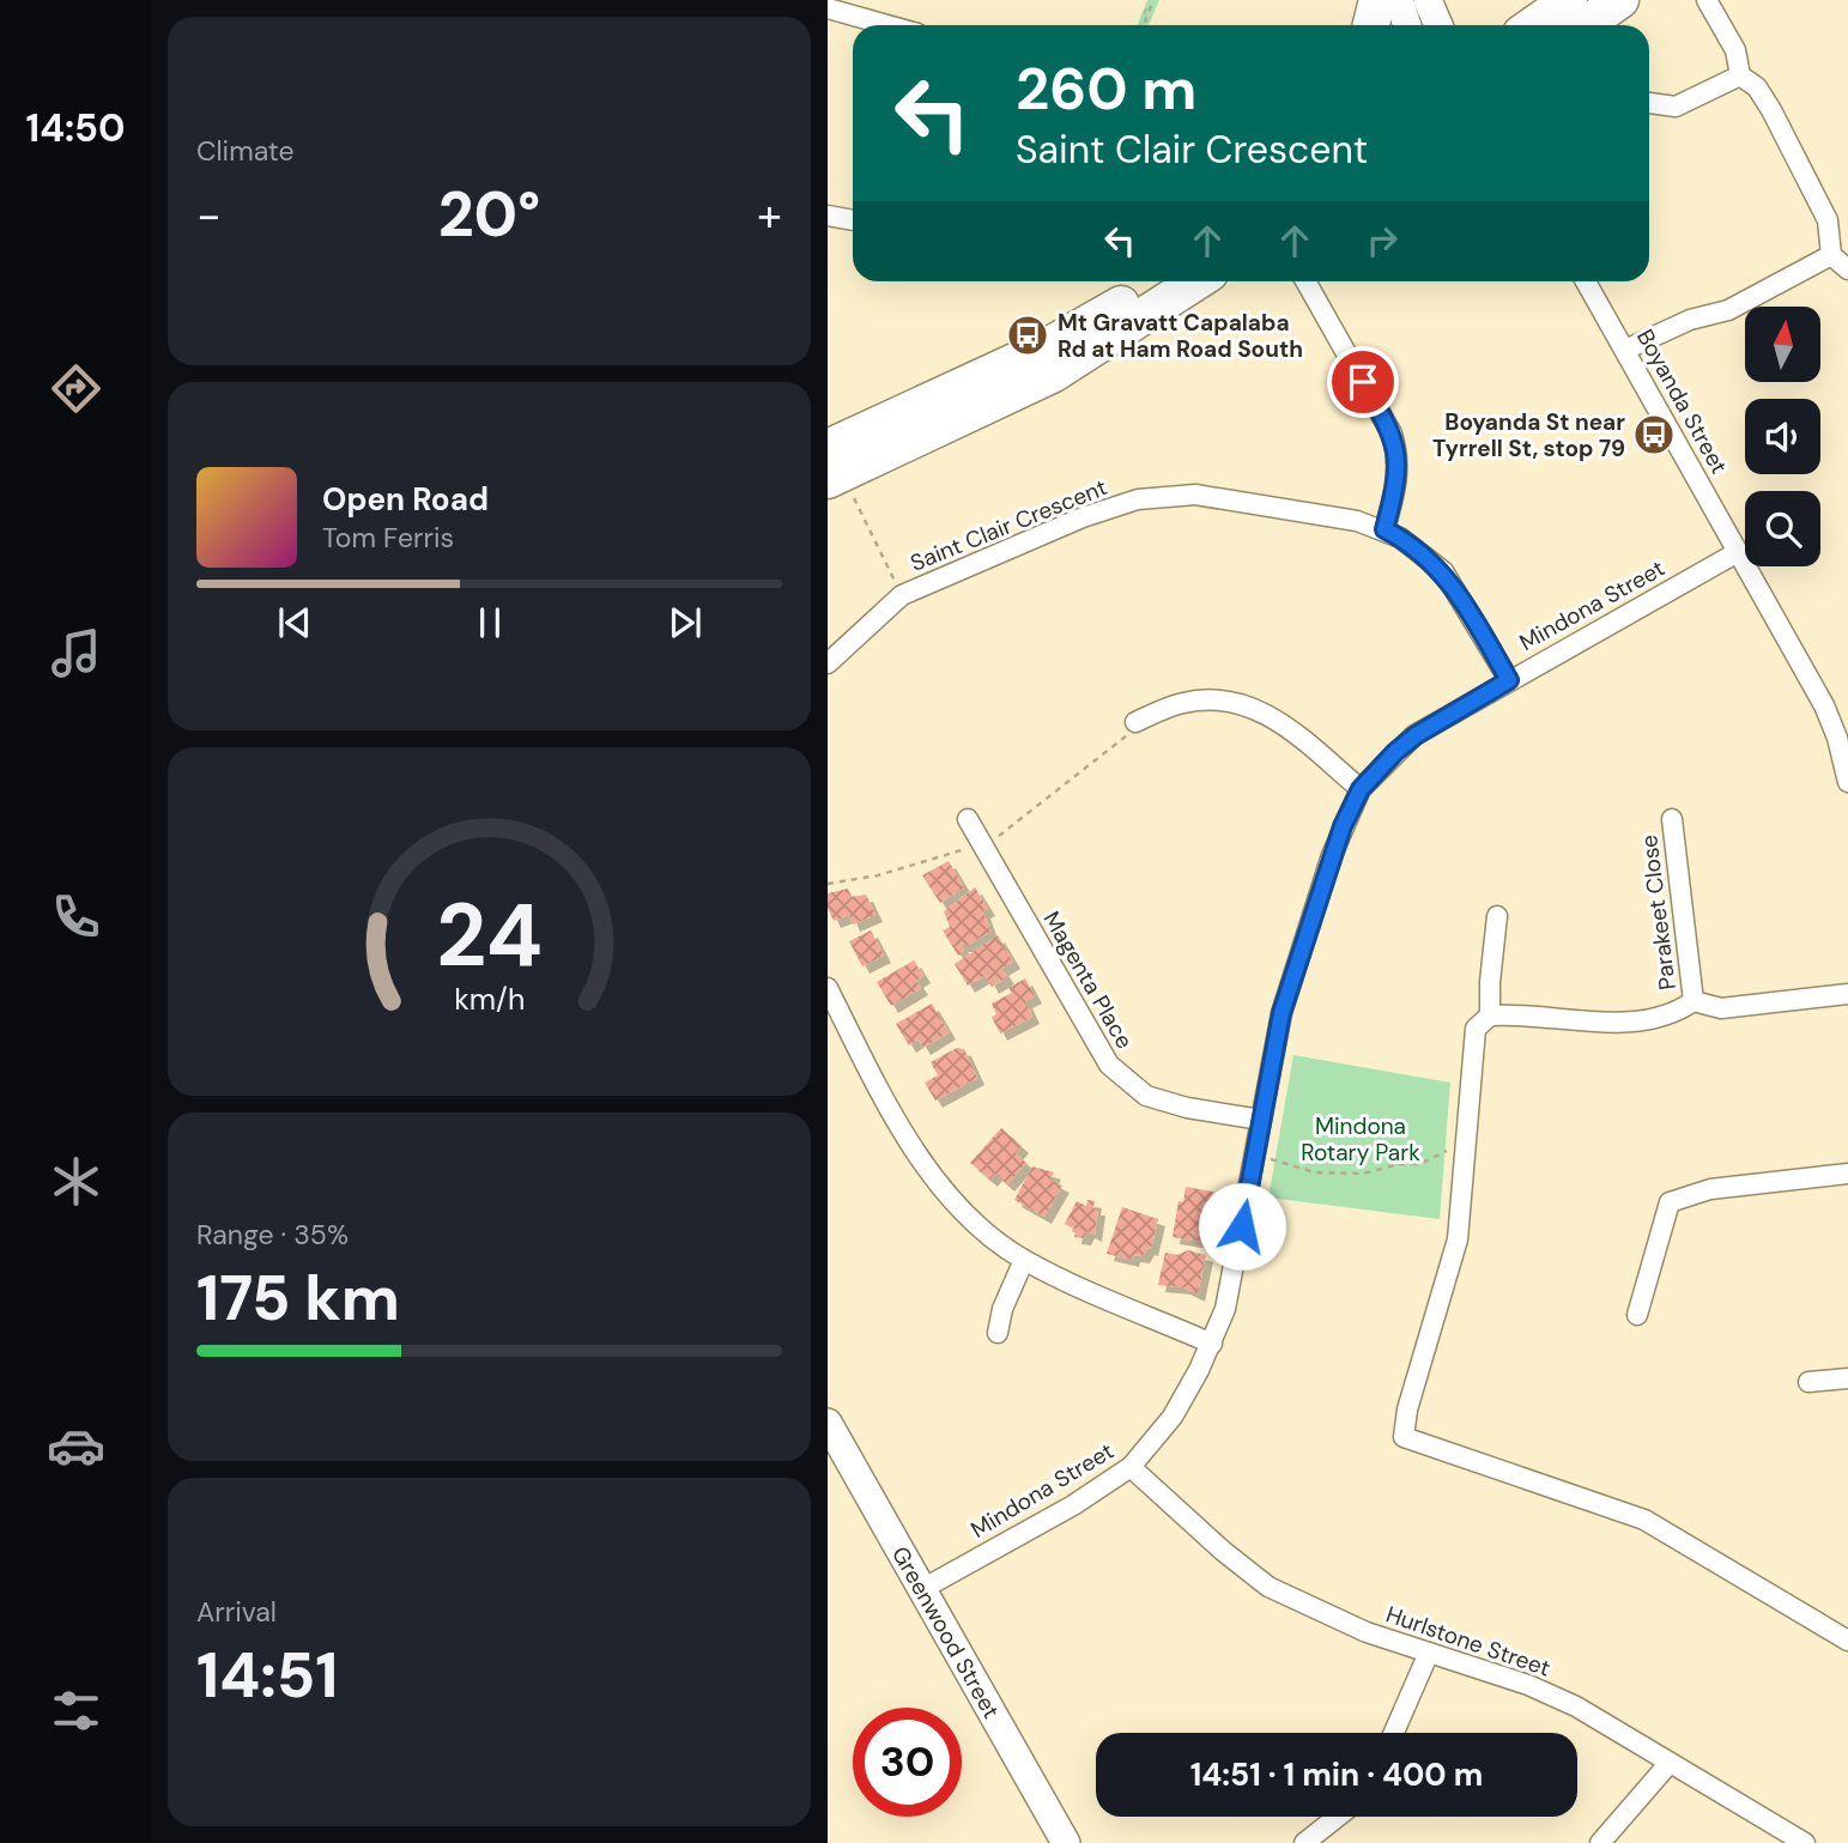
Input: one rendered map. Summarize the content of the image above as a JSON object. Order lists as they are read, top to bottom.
{
  "streets": {
    "street": [
      "Boyanda Street",
      "Saint Clair Crescent",
      "Mindona Street",
      "Parakeet Close",
      "Magenta Place",
      "Greenwood Street",
      "Hurlstone Street"
    ]
  },
  "crossings": [
    ["Boyanda Street", "Mindona Street"],
    ["Saint Clair Crescent", "Mindona Street"],
    ["Mindona Street", "Magenta Place"],
    ["Mindona Street", "Greenwood Street"],
    ["Mindona Street", "Hurlstone Street"]
  ],
  "parks": ["Mindona Rotary Park"],
  "places": {
    "bus stop": ["Mt Gravatt Capalaba Rd at Ham Road South", "Boyanda St near Tyrrell St, stop 79"]
  },
  "north": "top",
  "page": {
    "tabs": "14:50",
    "tile": [
      "Climate",
      ["Range · 35%", "175 km"],
      ["Arrival", "14:51"]
    ],
    "turn": ["260 m", "Saint Clair Crescent"],
    "heat": ["−", "20°", "+"],
    "song": ["Open Road", "Tom Ferris"],
    "limit": "30",
    "trip": "14:51 · 1 min · 400 m",
    "gauge": ["24", "km/h"]
  }
}
